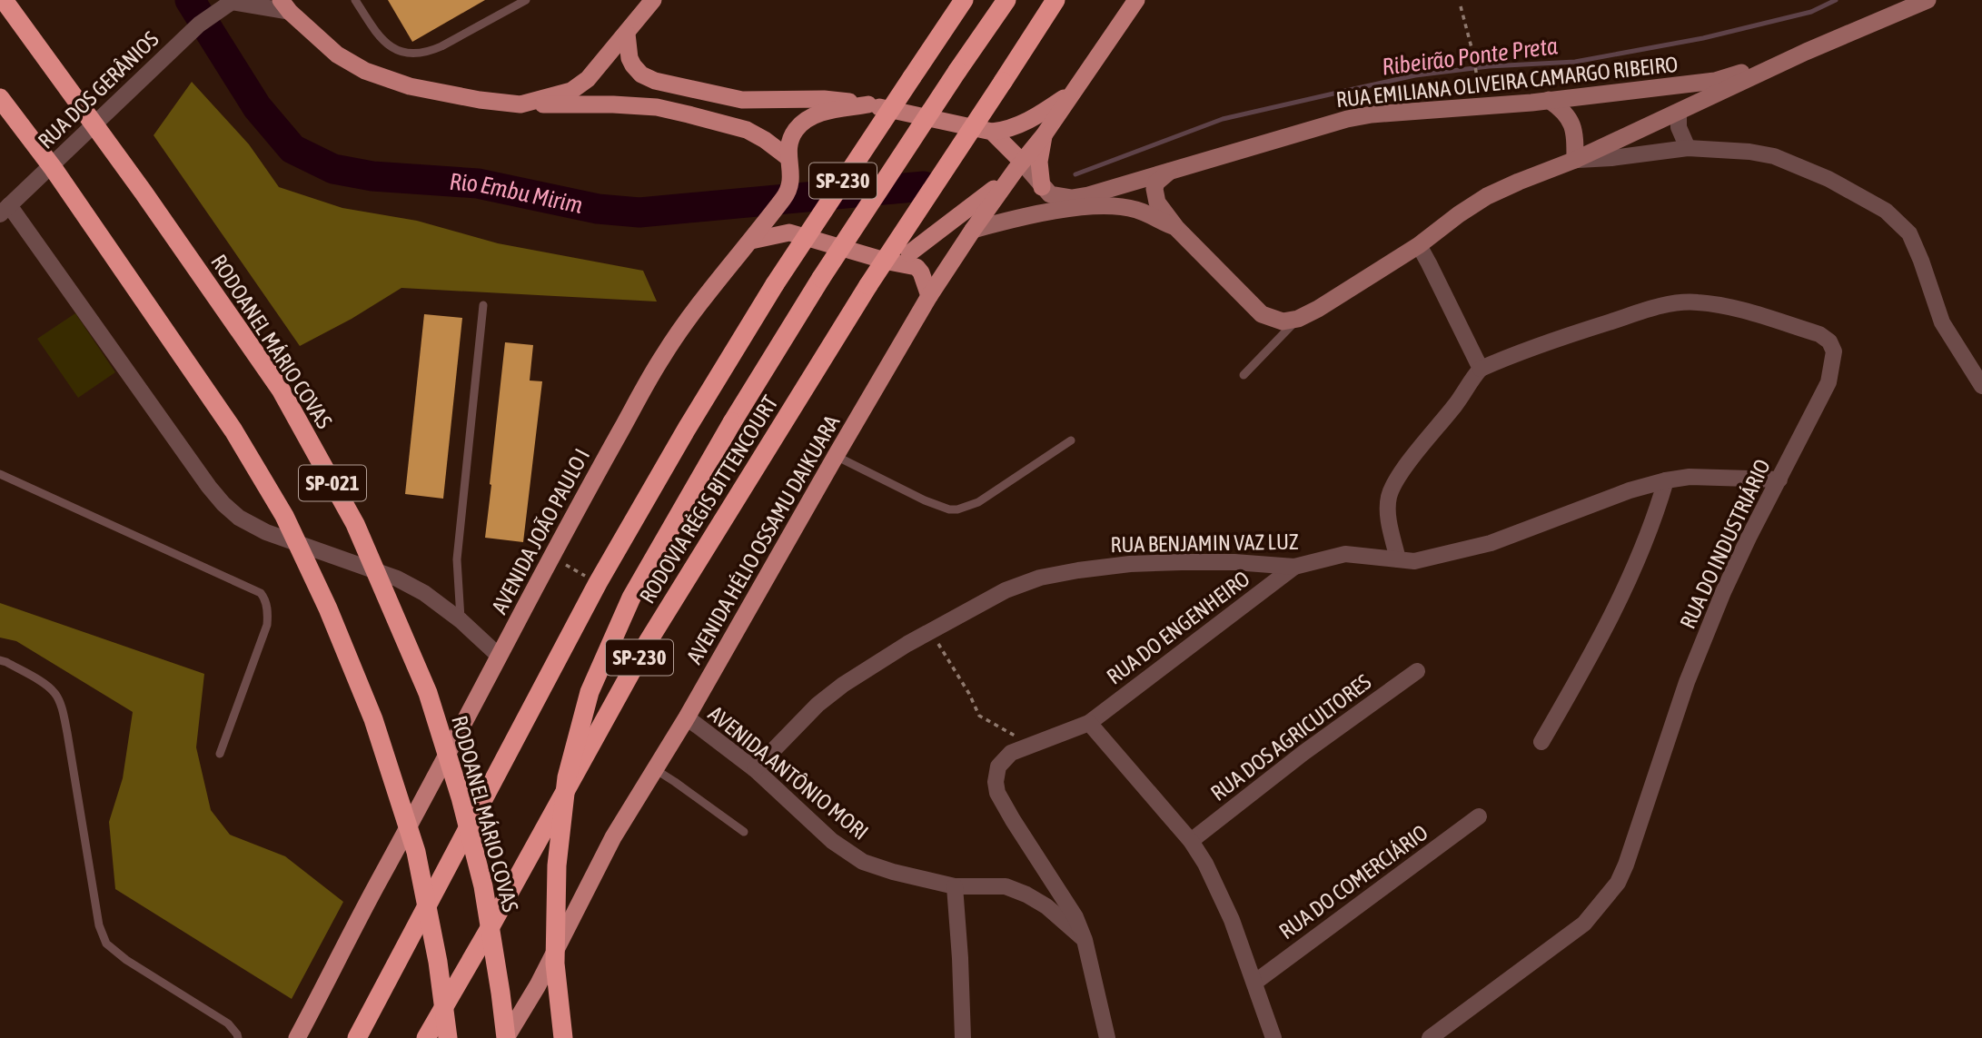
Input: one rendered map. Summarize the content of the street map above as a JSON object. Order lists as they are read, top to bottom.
{
  "streets": {
    "highway": [
      "SP-230",
      "RODOANEL MÁRIO COVAS",
      "SP-021",
      "RODOVIA RÉGIS BITTENCOURT"
    ],
    "main road": ["RUA EMILIANA OLIVEIRA CAMARGO RIBEIRO", "AVENIDA JOÃO PAULO I", "AVENIDA HÉLIO OSSAMU DAIKUARA"],
    "street": [
      "RUA DOS GERÂNIOS",
      "RUA BENJAMIN VAZ LUZ",
      "RUA DO INDUSTRIÁRIO",
      "RUA DO ENGENHEIRO",
      "RUA DOS AGRICULTORES",
      "AVENIDA ANTÔNIO MORI",
      "RUA DO COMERCIÁRIO"
    ]
  },
  "crossings": [
    ["RODOANEL MÁRIO COVAS", "AVENIDA HÉLIO OSSAMU DAIKUARA"],
    ["AVENIDA HÉLIO OSSAMU DAIKUARA", "AVENIDA ANTÔNIO MORI"],
    ["RUA BENJAMIN VAZ LUZ", "RUA DO INDUSTRIÁRIO"],
    ["RUA BENJAMIN VAZ LUZ", "RUA DO ENGENHEIRO"],
    ["RUA BENJAMIN VAZ LUZ", "AVENIDA ANTÔNIO MORI"],
    ["RUA DO ENGENHEIRO", "AVENIDA ANTÔNIO MORI"]
  ],
  "water": ["Ribeirão Ponte Preta", "Rio Embu Mirim"]
}
